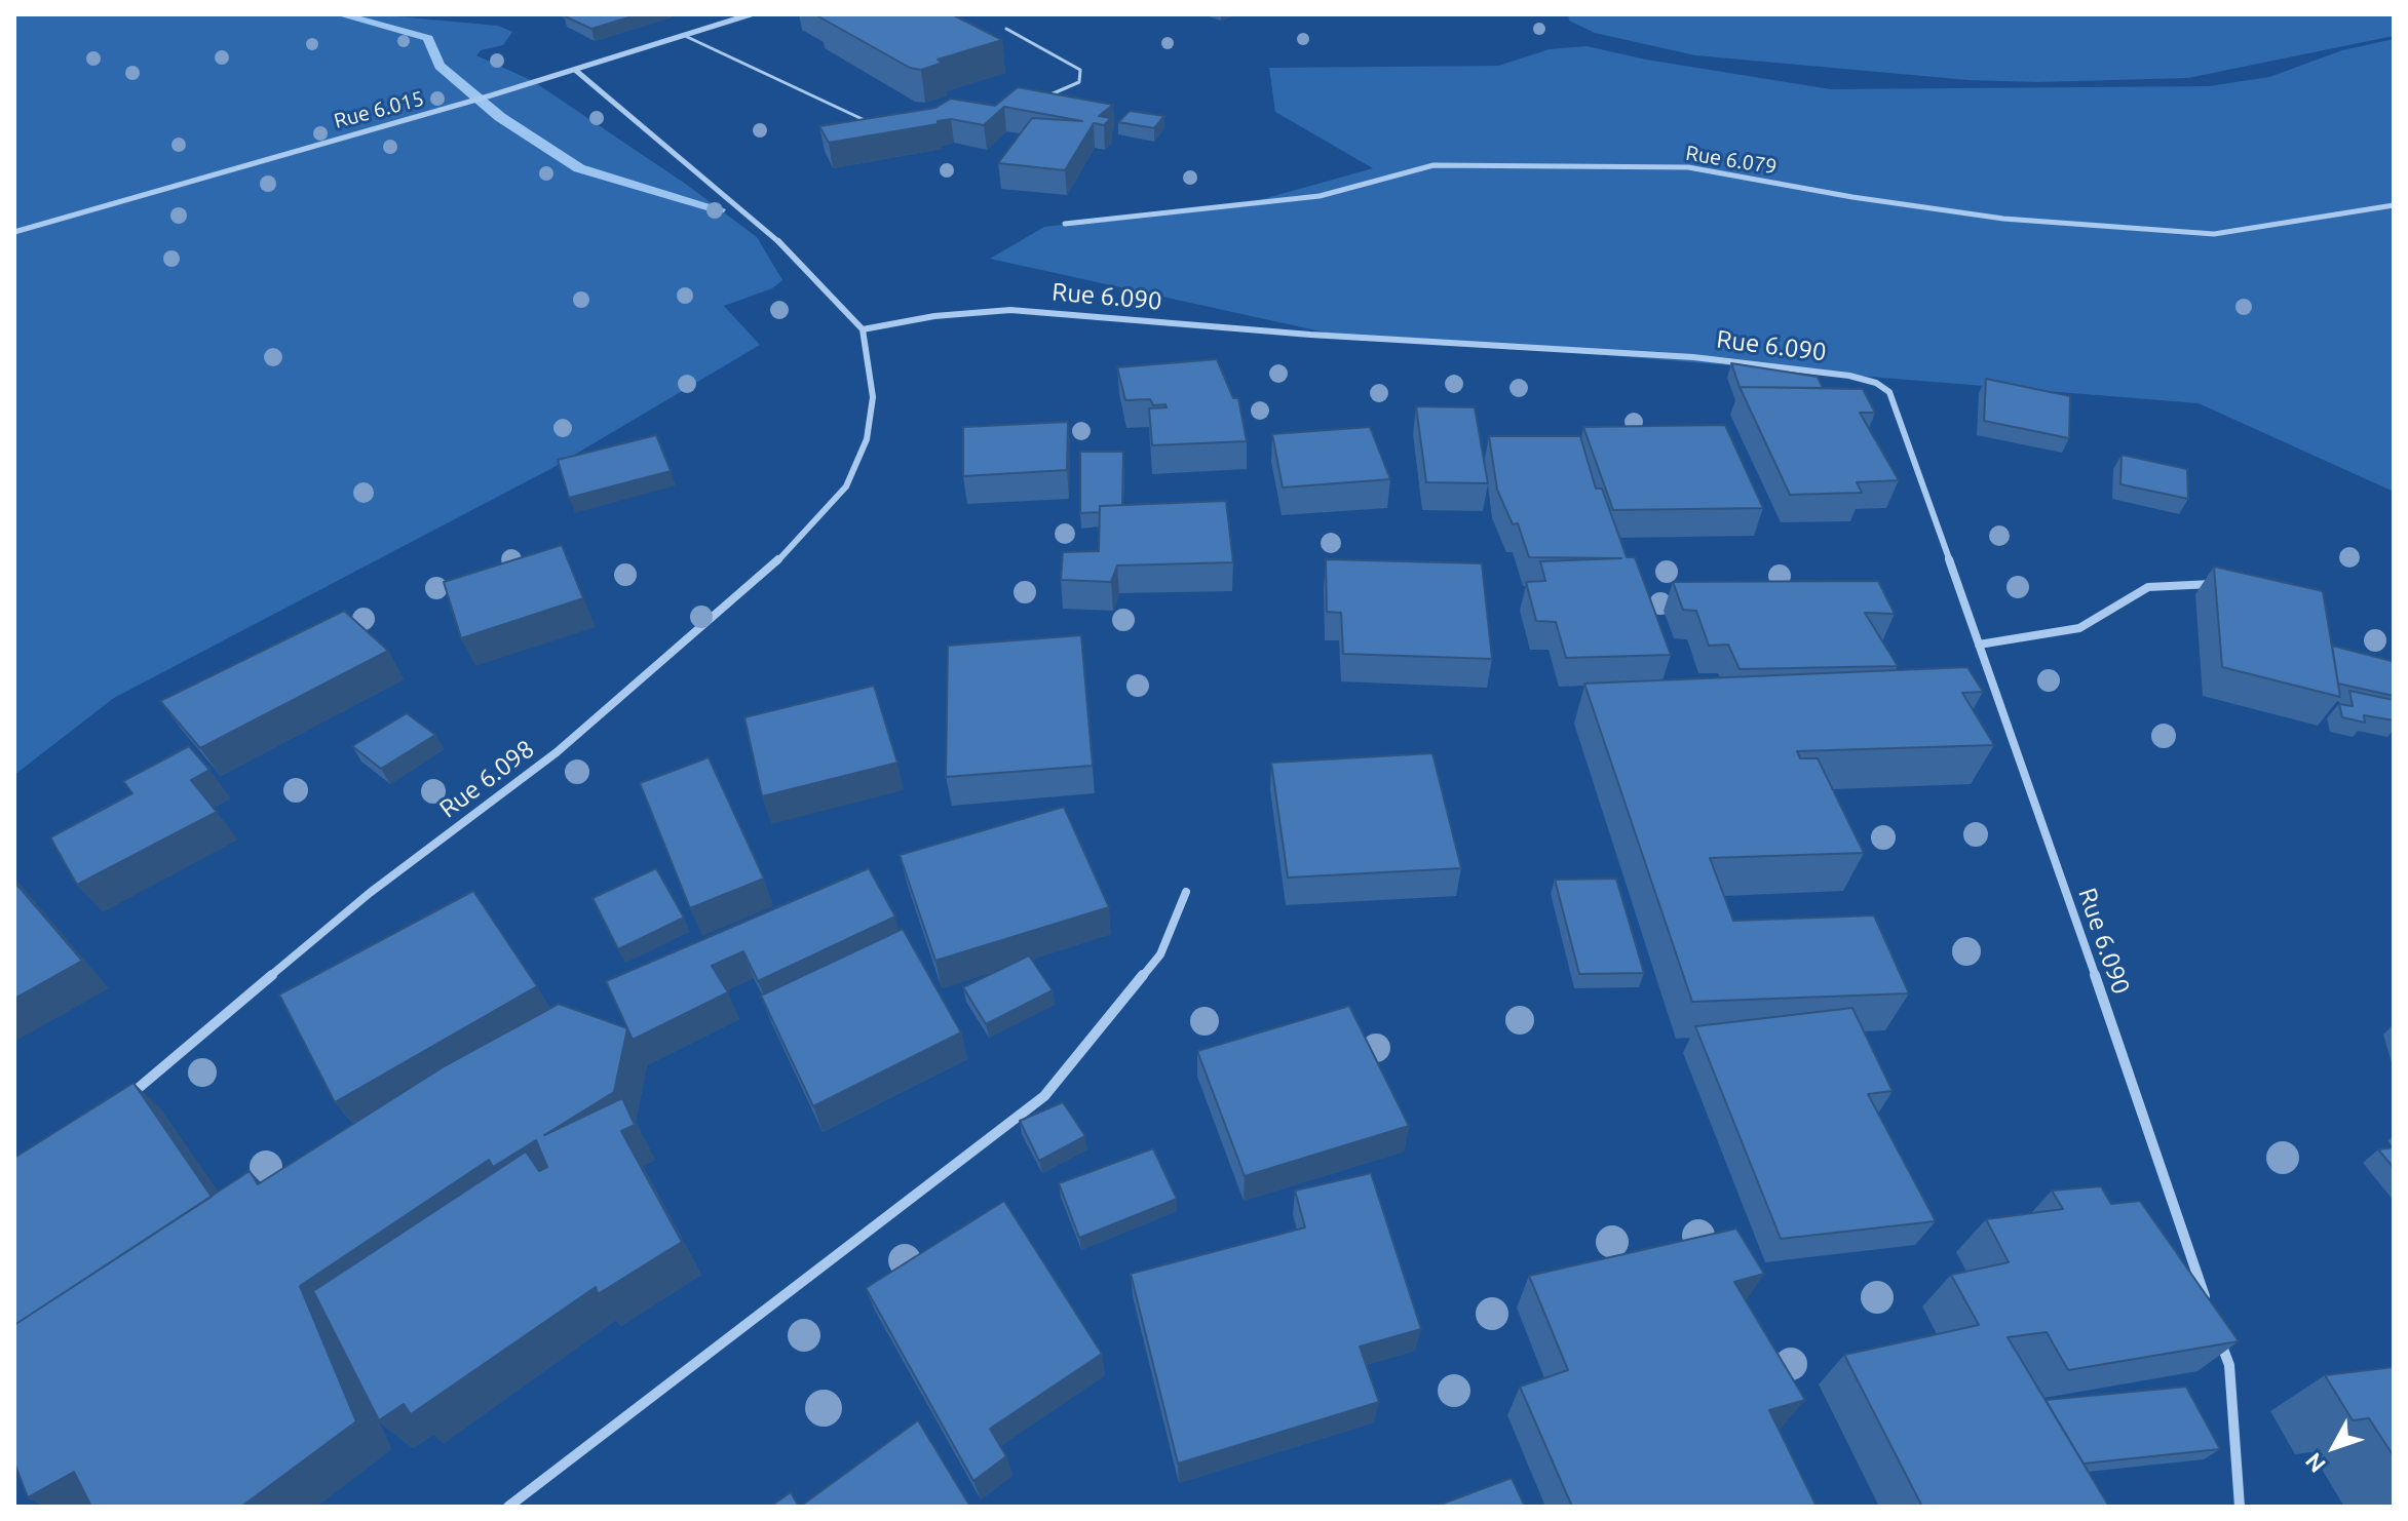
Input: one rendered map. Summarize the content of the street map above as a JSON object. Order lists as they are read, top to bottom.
{
  "streets": {
    "street": [
      "Rue 6.015",
      "Rue 6.079",
      "Rue 6.090",
      "Rue 6.098"
    ]
  },
  "crossings": [
    ["Rue 6.090", "Rue 6.098"]
  ],
  "north": "bottom left"
}
